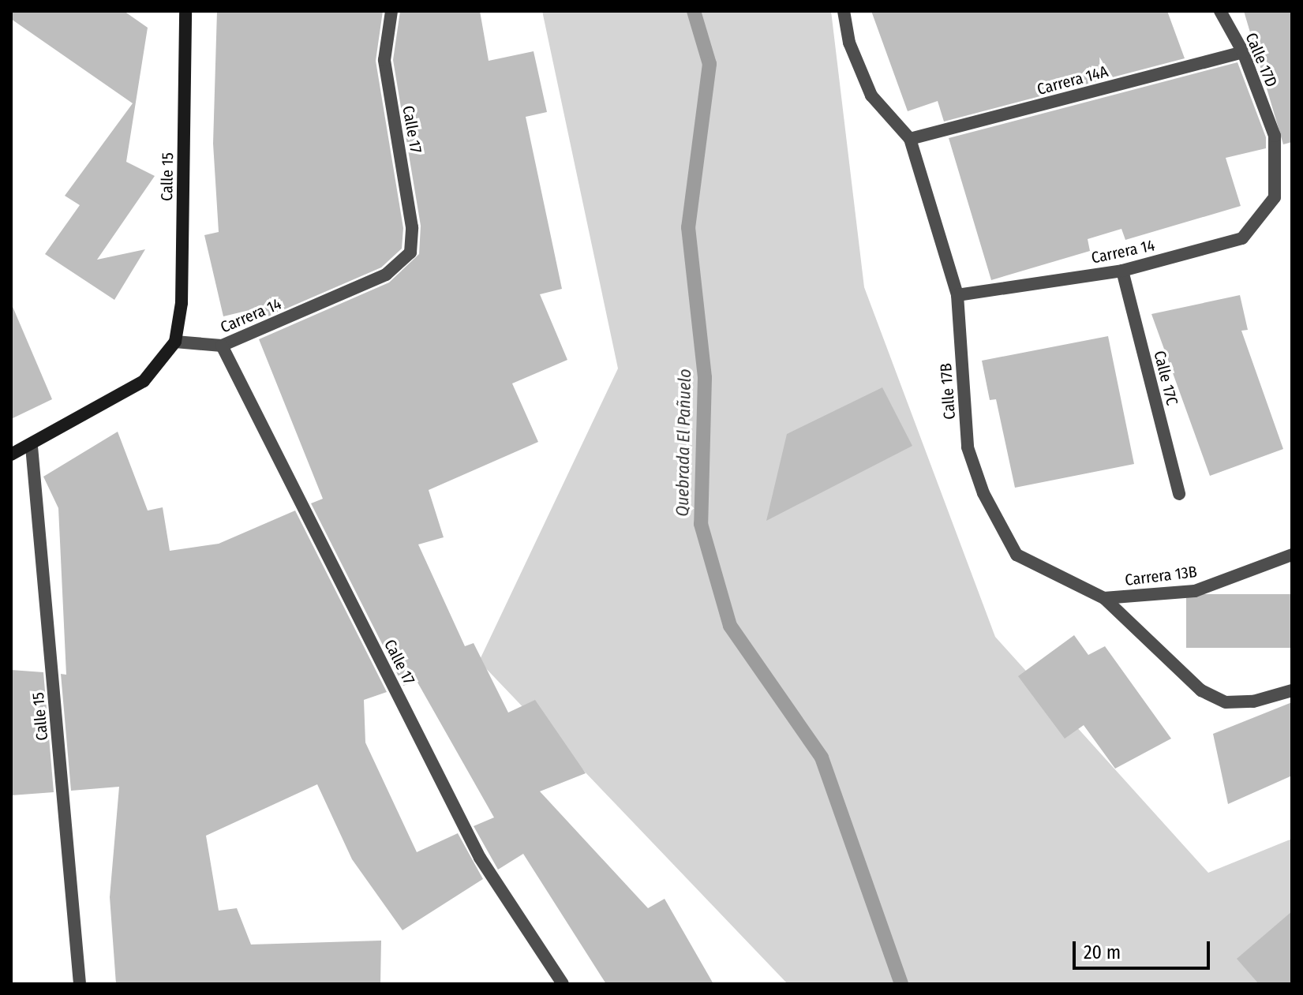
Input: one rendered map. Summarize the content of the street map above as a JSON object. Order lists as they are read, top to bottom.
{
  "streets": {
    "street": [
      "Calle 17D",
      "Carrera 14A",
      "Calle 17",
      "Calle 15",
      "Carrera 14",
      "Calle 17C",
      "Calle 17B",
      "Carrera 13B"
    ]
  },
  "crossings": [
    ["Calle 17D", "Carrera 14A"],
    ["Calle 17D", "Carrera 14"],
    ["Carrera 14A", "Calle 17B"],
    ["Calle 17", "Carrera 14"],
    ["Calle 15", "Carrera 14"],
    ["Carrera 14", "Calle 17C"],
    ["Carrera 14", "Calle 17B"],
    ["Calle 17B", "Carrera 13B"]
  ],
  "water": ["Quebrada El Pañuelo"],
  "scale_bar": "20 m"
}
